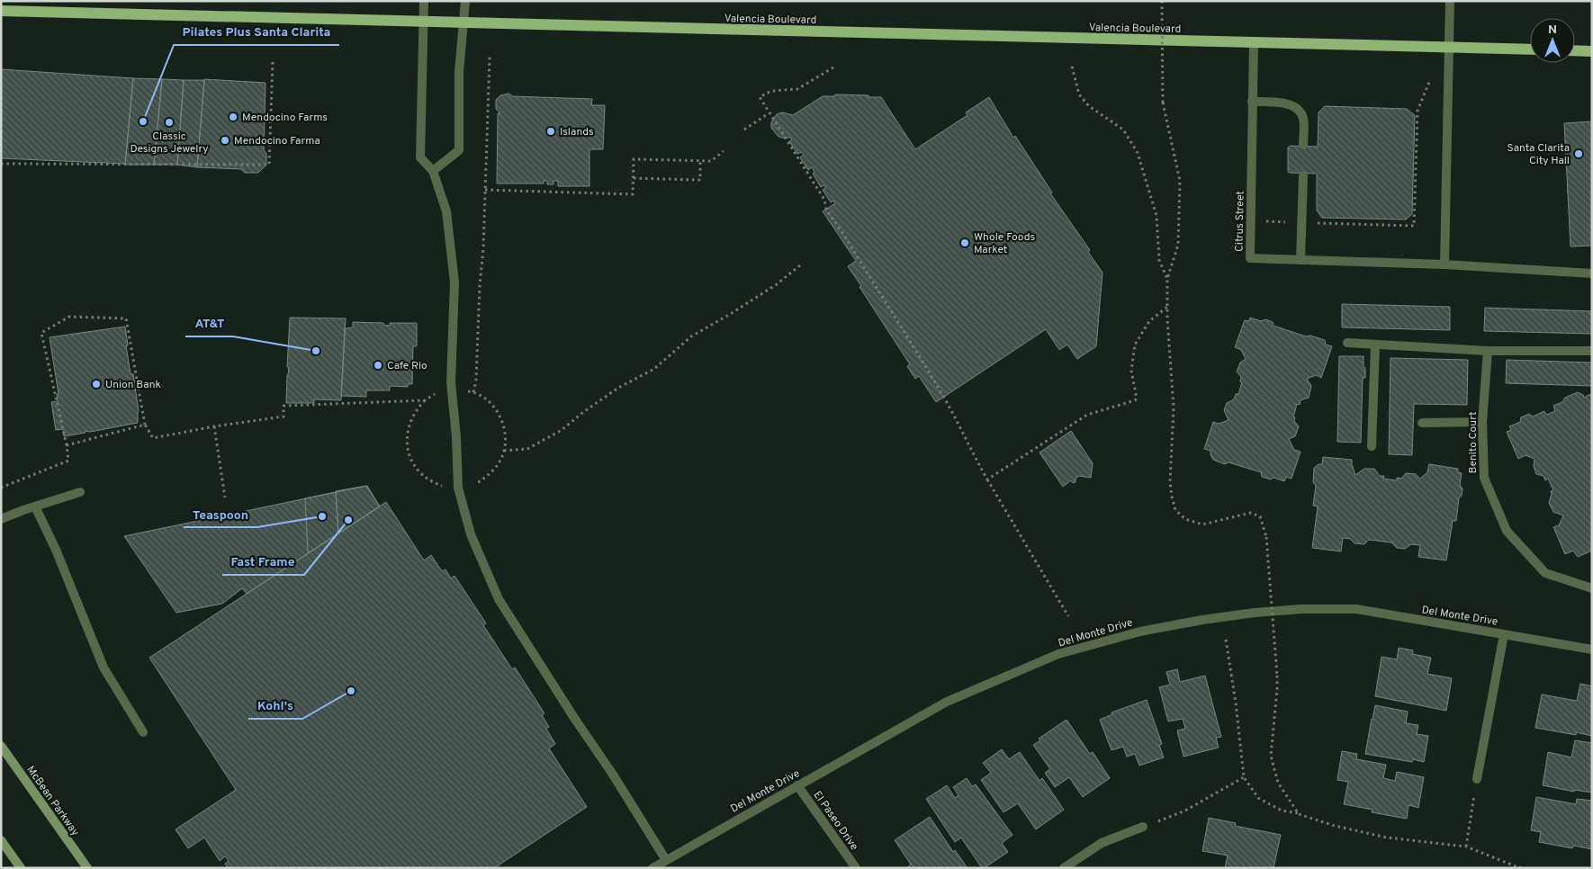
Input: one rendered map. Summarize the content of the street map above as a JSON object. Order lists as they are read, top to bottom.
{
  "streets": {
    "main road": ["Valencia Boulevard", "McBean Parkway"],
    "street": [
      "Citrus Street",
      "Benito Court",
      "Del Monte Drive",
      "El Paseo Drive"
    ]
  },
  "crossings": [
    ["Valencia Boulevard", "Citrus Street"],
    ["Del Monte Drive", "El Paseo Drive"]
  ],
  "places": [
    "Mendocino Farms",
    "Pilates Plus Santa Clarita",
    "Classic Designs Jewelry",
    "Islands",
    "Mendocino Farma",
    "Santa Clarita City Hall",
    "Whole Foods Market",
    "AT&T",
    "Cafe Rio",
    "Union Bank",
    "Teaspoon",
    "Fast Frame",
    "Kohl's"
  ],
  "north": "top"
}
